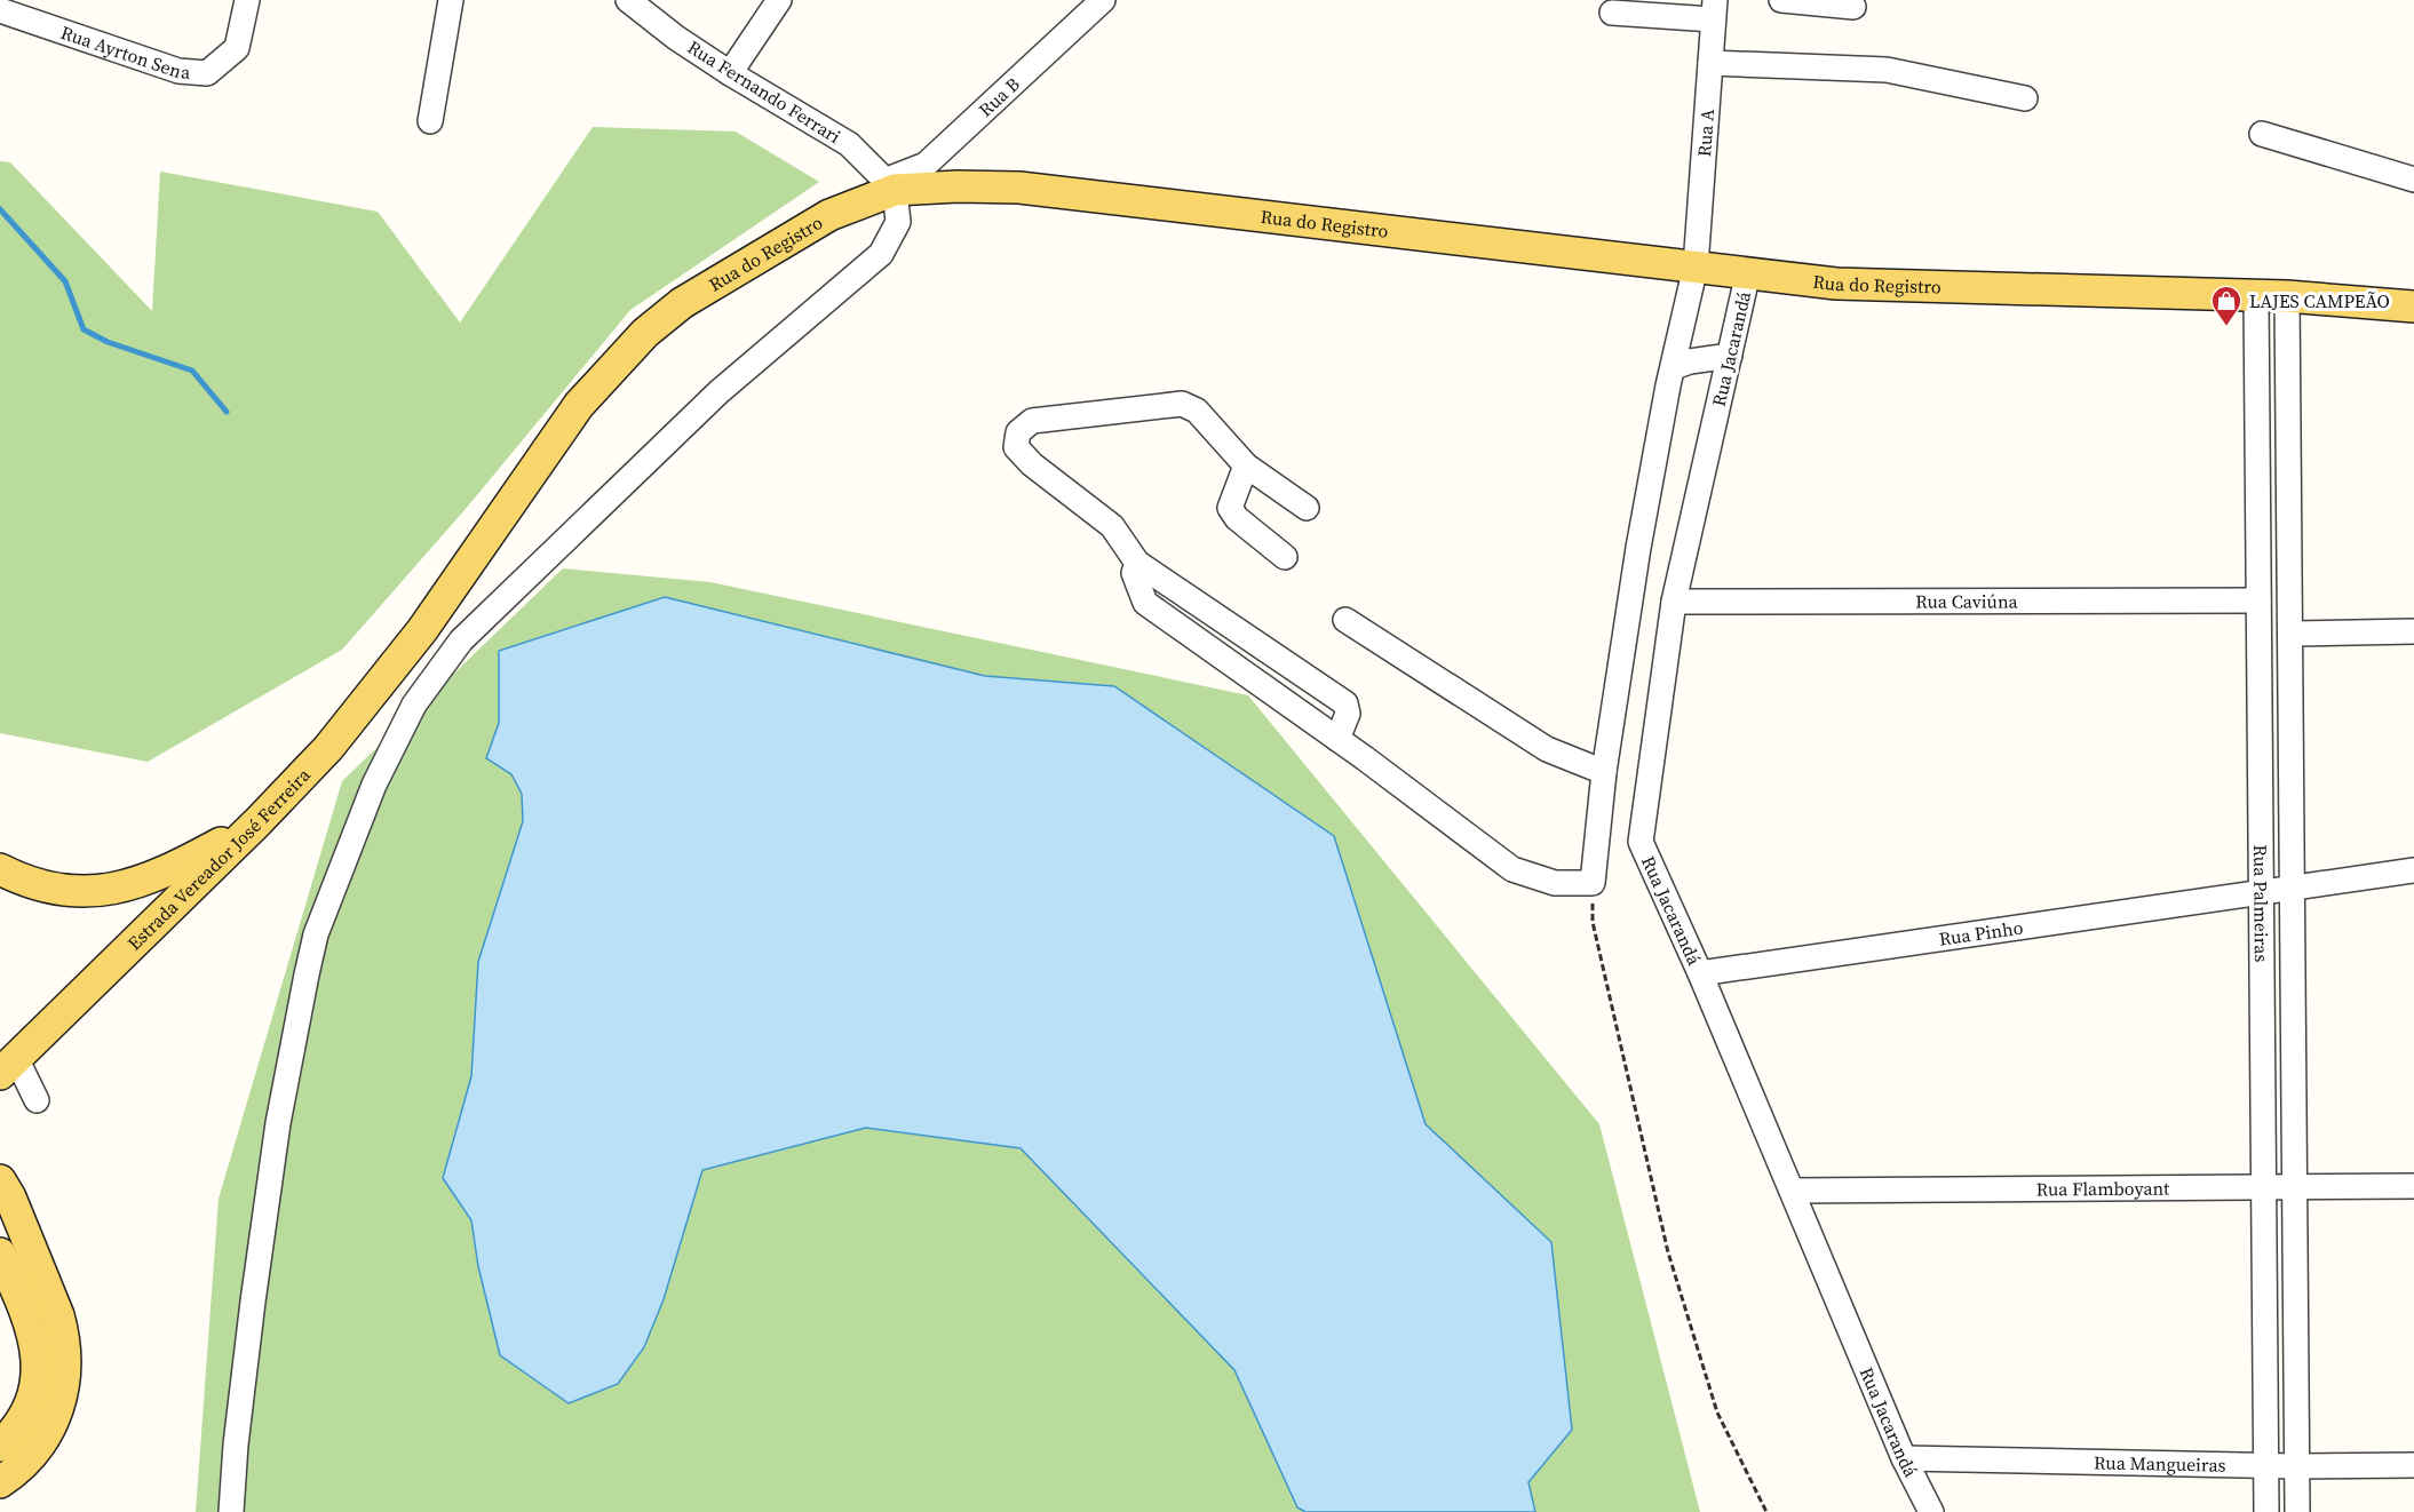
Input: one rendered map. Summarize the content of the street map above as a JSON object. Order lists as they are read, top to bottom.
{
  "streets": {
    "main road": ["Rua do Registro", "Estrada Vereador José Ferreira"],
    "street": [
      "Rua Ayrton Sena",
      "Rua Fernando Ferrari",
      "Rua B",
      "Rua A",
      "Rua Jacarandá",
      "Rua Caviúna",
      "Rua Palmeiras",
      "Rua Pinho",
      "Rua Flamboyant",
      "Rua Mangueiras"
    ]
  },
  "crossings": [
    ["Rua Fernando Ferrari", "Rua B"],
    ["Rua Fernando Ferrari", "Rua do Registro"],
    ["Rua B", "Rua do Registro"],
    ["Rua A", "Rua do Registro"],
    ["Rua do Registro", "Rua Jacarandá"],
    ["Rua do Registro", "Estrada Vereador José Ferreira"],
    ["Rua do Registro", "Rua Palmeiras"],
    ["Rua Jacarandá", "Rua Caviúna"],
    ["Rua Jacarandá", "Rua Pinho"],
    ["Rua Jacarandá", "Rua Flamboyant"],
    ["Rua Jacarandá", "Rua Mangueiras"],
    ["Rua Caviúna", "Rua Palmeiras"],
    ["Rua Palmeiras", "Rua Pinho"],
    ["Rua Palmeiras", "Rua Flamboyant"],
    ["Rua Palmeiras", "Rua Mangueiras"]
  ],
  "places": {
    "shop": ["LAJES CAMPEÃO"]
  }
}
